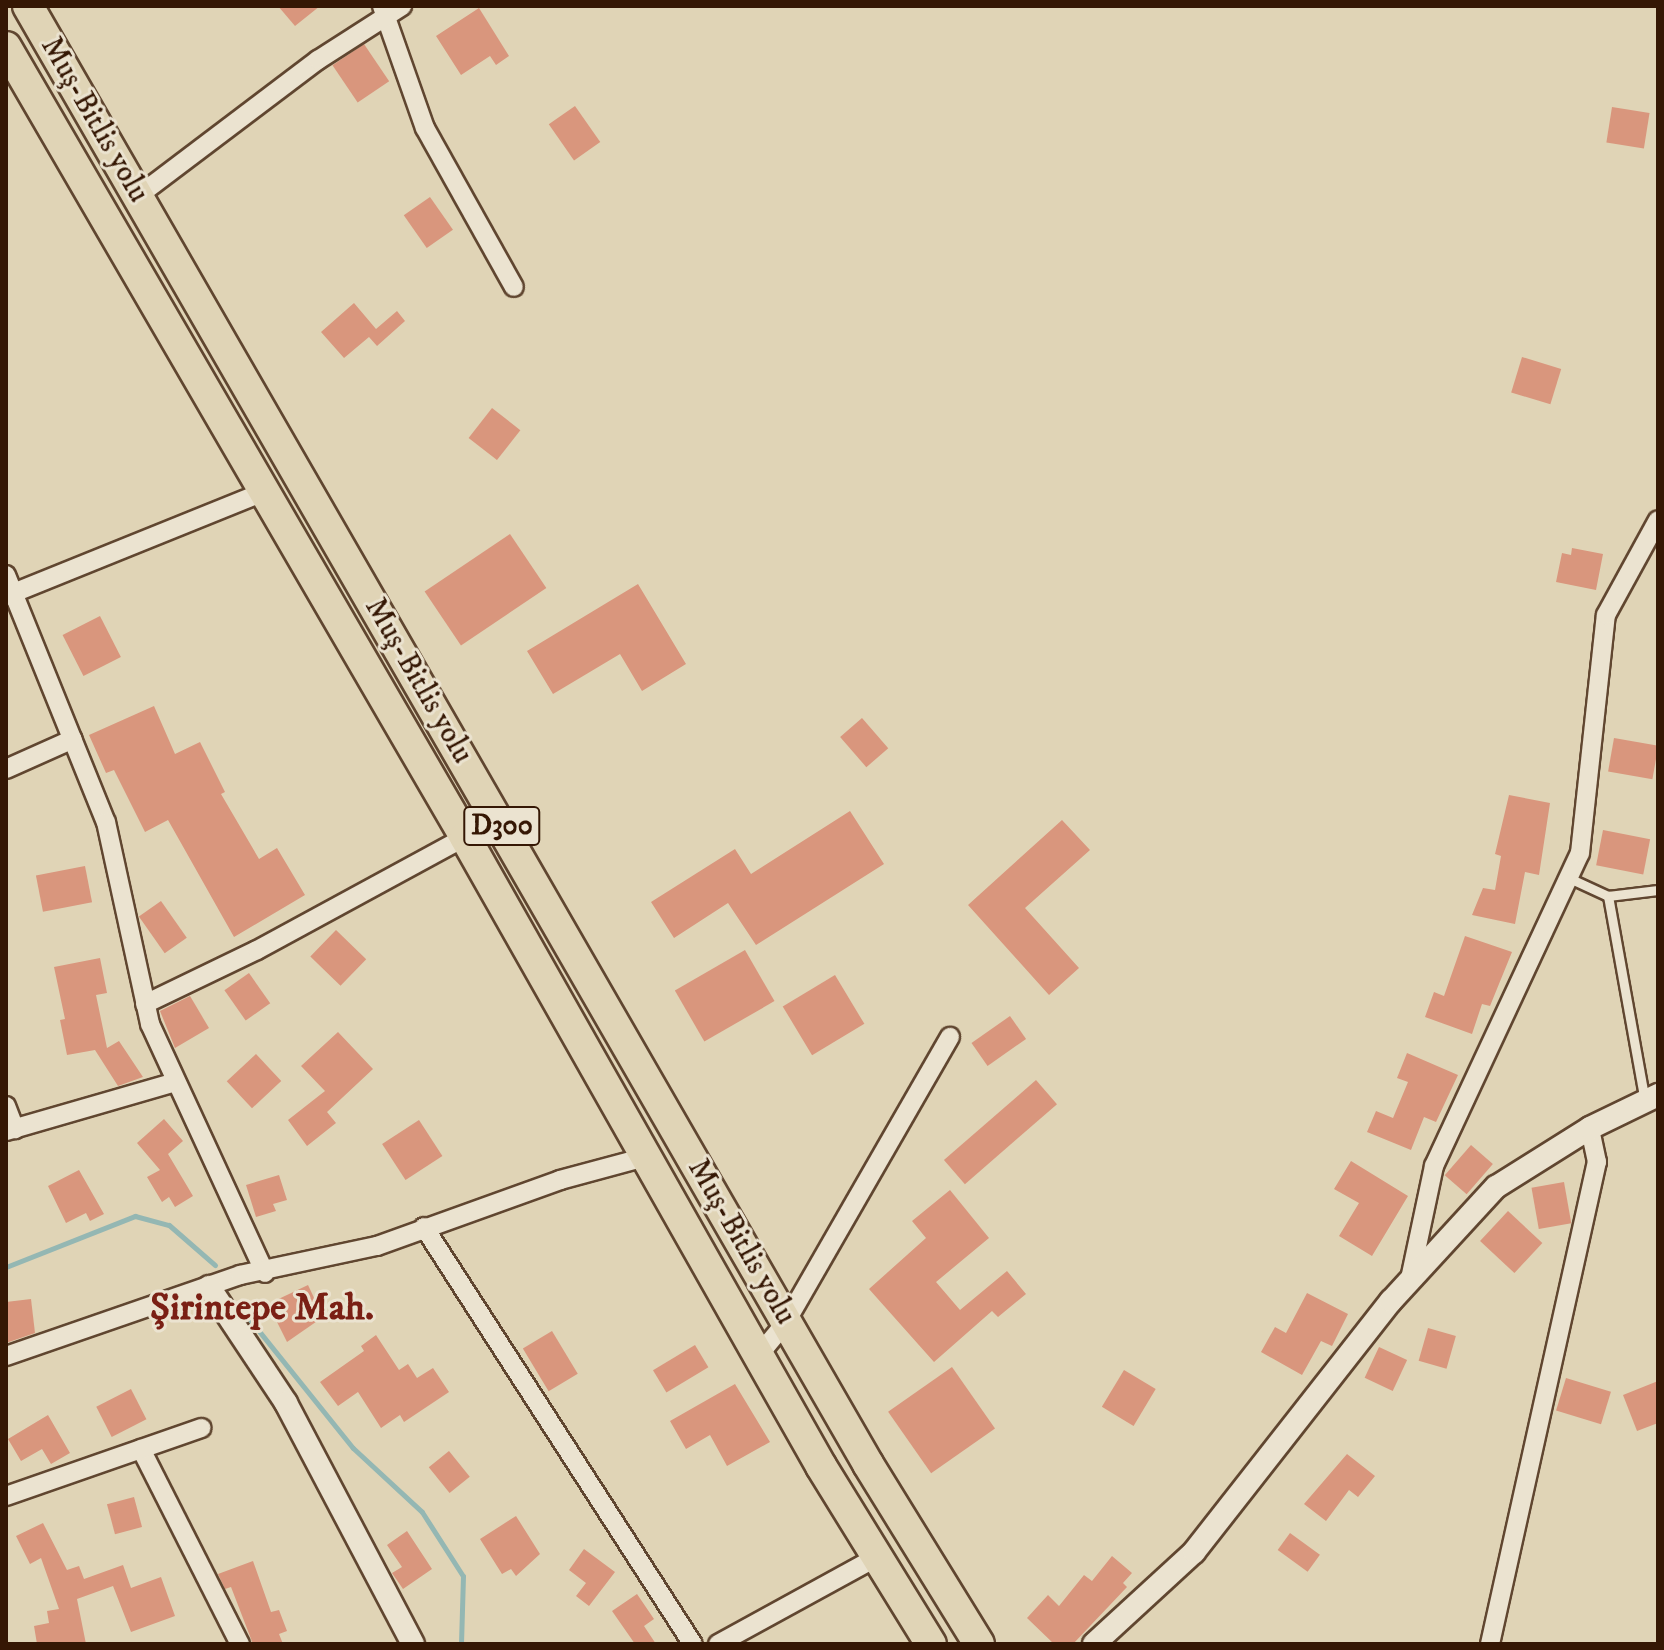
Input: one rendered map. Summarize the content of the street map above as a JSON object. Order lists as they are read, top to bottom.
{
  "streets": {
    "highway": ["Muş-Bitlis yolu", "D300"]
  },
  "districts": ["Şirintepe Mah."]
}
